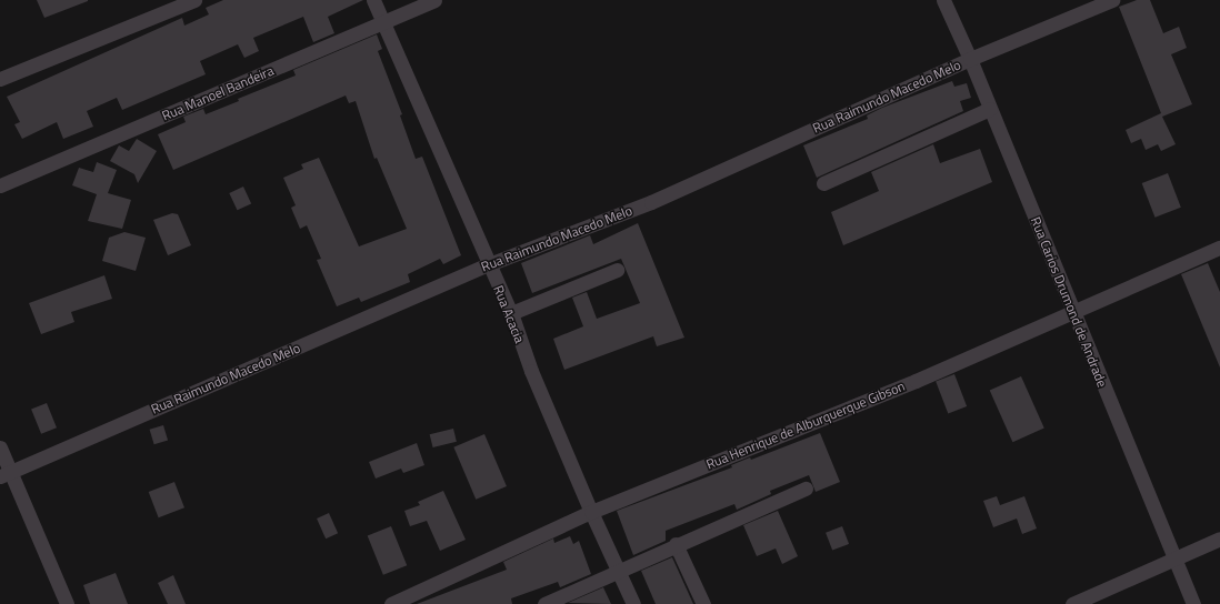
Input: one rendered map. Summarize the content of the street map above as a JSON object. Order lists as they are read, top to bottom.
{
  "streets": {
    "street": [
      "Rua Manoel Bandeira",
      "Rua Raimundo Macedo Melo",
      "Rua Carios Drumond de Andrade",
      "Rua Acacia",
      "Rua Henrique de Alburquerque Gibson"
    ]
  },
  "crossings": [
    ["Rua Manoel Bandeira", "Rua Acacia"],
    ["Rua Raimundo Macedo Melo", "Rua Carios Drumond de Andrade"],
    ["Rua Raimundo Macedo Melo", "Rua Acacia"],
    ["Rua Carios Drumond de Andrade", "Rua Henrique de Alburquerque Gibson"],
    ["Rua Acacia", "Rua Henrique de Alburquerque Gibson"]
  ]
}
